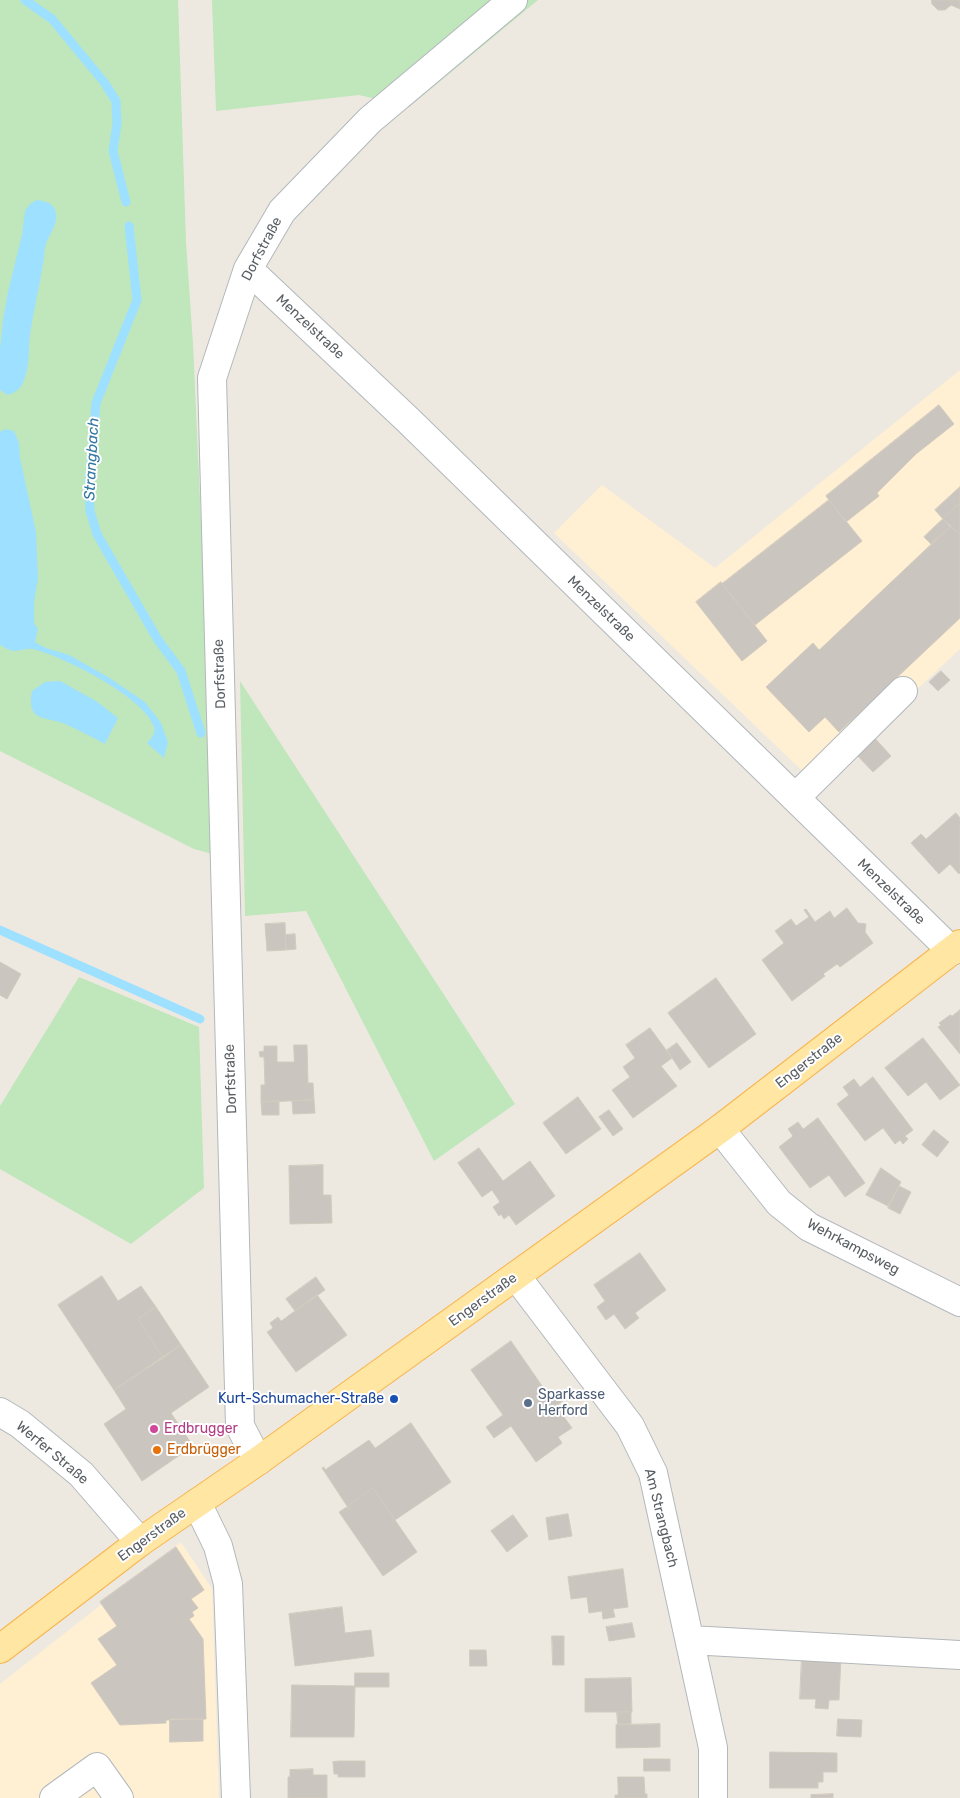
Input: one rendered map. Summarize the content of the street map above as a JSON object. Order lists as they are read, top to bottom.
{
  "streets": {
    "main road": ["Engerstraße"],
    "street": [
      "Dorfstraße",
      "Menzelstraße",
      "Wehrkampsweg",
      "Werfer Straße",
      "Am Strangbach"
    ]
  },
  "crossings": [
    ["Dorfstraße", "Menzelstraße"],
    ["Dorfstraße", "Engerstraße"],
    ["Menzelstraße", "Engerstraße"],
    ["Engerstraße", "Wehrkampsweg"],
    ["Engerstraße", "Werfer Straße"],
    ["Engerstraße", "Am Strangbach"]
  ],
  "water": ["Strangbach"],
  "places": [
    "Kurt-Schumacher-Straße",
    "Sparkasse Herford",
    "Erdbrugger",
    "Erdbrügger"
  ]
}
